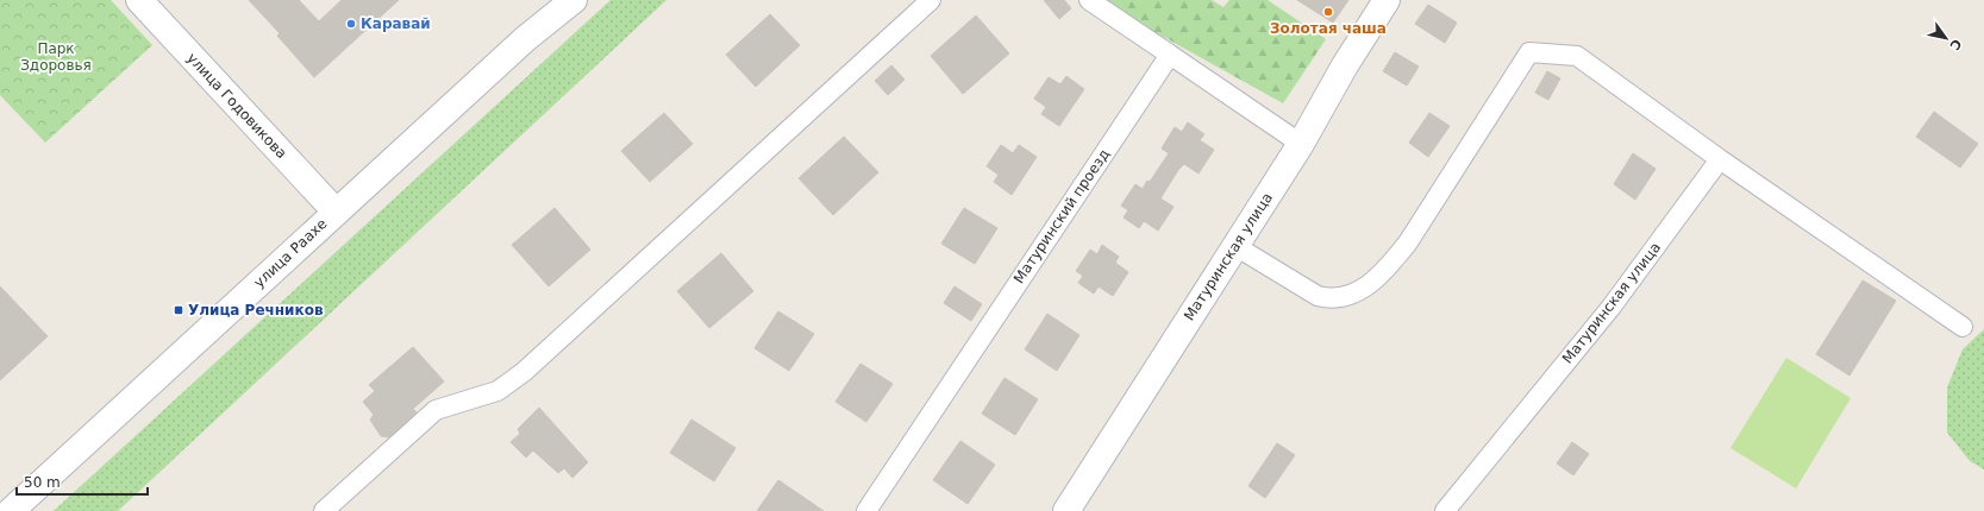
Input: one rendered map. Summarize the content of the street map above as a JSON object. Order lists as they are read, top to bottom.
{
  "streets": {
    "street": [
      "улица Годовикова",
      "Матуринский проезд",
      "улица Раахе",
      "Матуринская улица"
    ]
  },
  "crossings": [
    ["улица Годовикова", "улица Раахе"]
  ],
  "parks": ["Парк Здоровья"],
  "places": {
    "other": ["Золотая чаша", "Каравай"],
    "transit": ["Улица Речников"]
  },
  "scale_bar": "50 m",
  "north": "bottom right"
}
